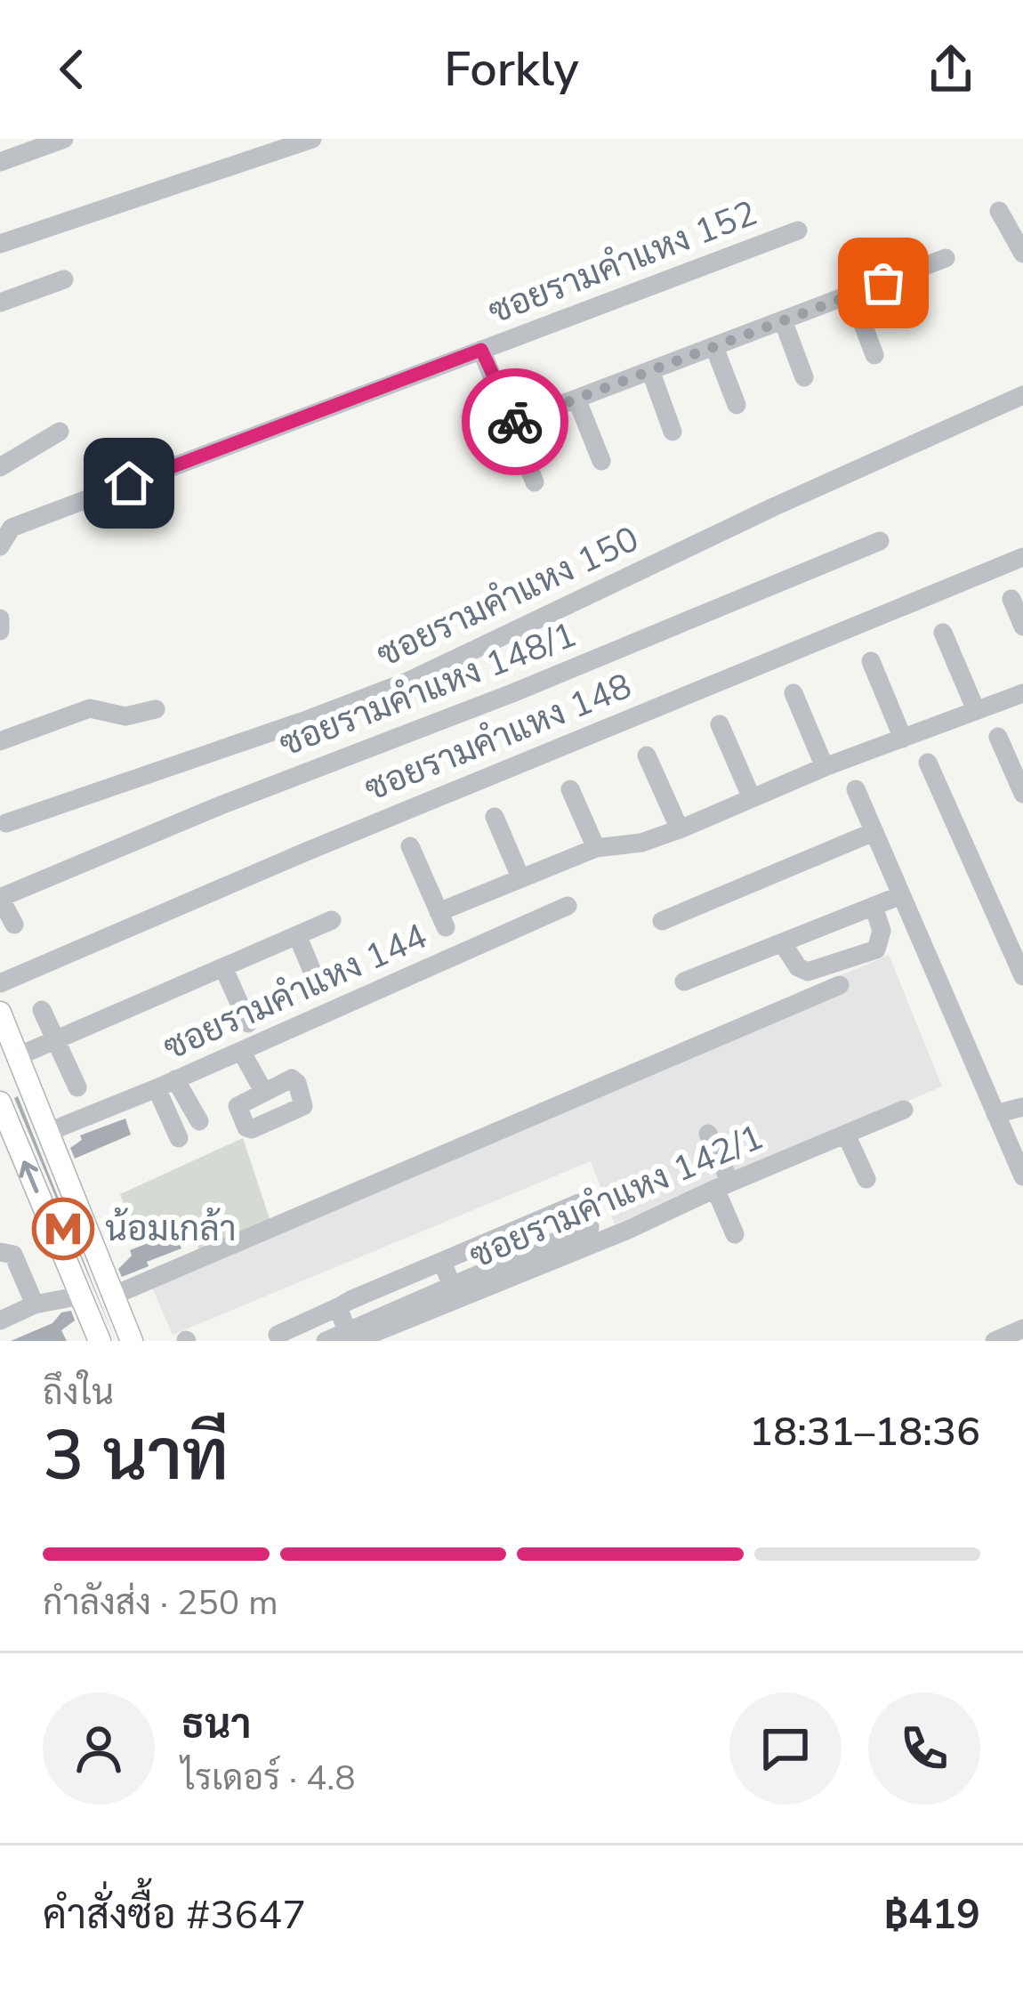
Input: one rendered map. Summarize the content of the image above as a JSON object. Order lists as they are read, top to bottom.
{
  "streets": {
    "street": [
      "ซอยรามคำแหง 152",
      "ซอยรามคำแหง 150",
      "ซอยรามคำแหง 148/1",
      "ซอยรามคำแหง 148",
      "ซอยรามคำแหง 144",
      "ซอยรามคำแหง 142/1"
    ]
  },
  "places": {
    "metro station": ["น้อมเกล้า"]
  },
  "page": {
    "header": "Forkly",
    "heading": ["3 นาที", "ถึงใน", "18:31–18:36"],
    "panel": [
      "ธนา",
      "ไรเดอร์ · 4.8",
      "คำสั่งซื้อ #3647",
      "฿419"
    ],
    "bar": "กำลังส่ง · 250 m"
  }
}
